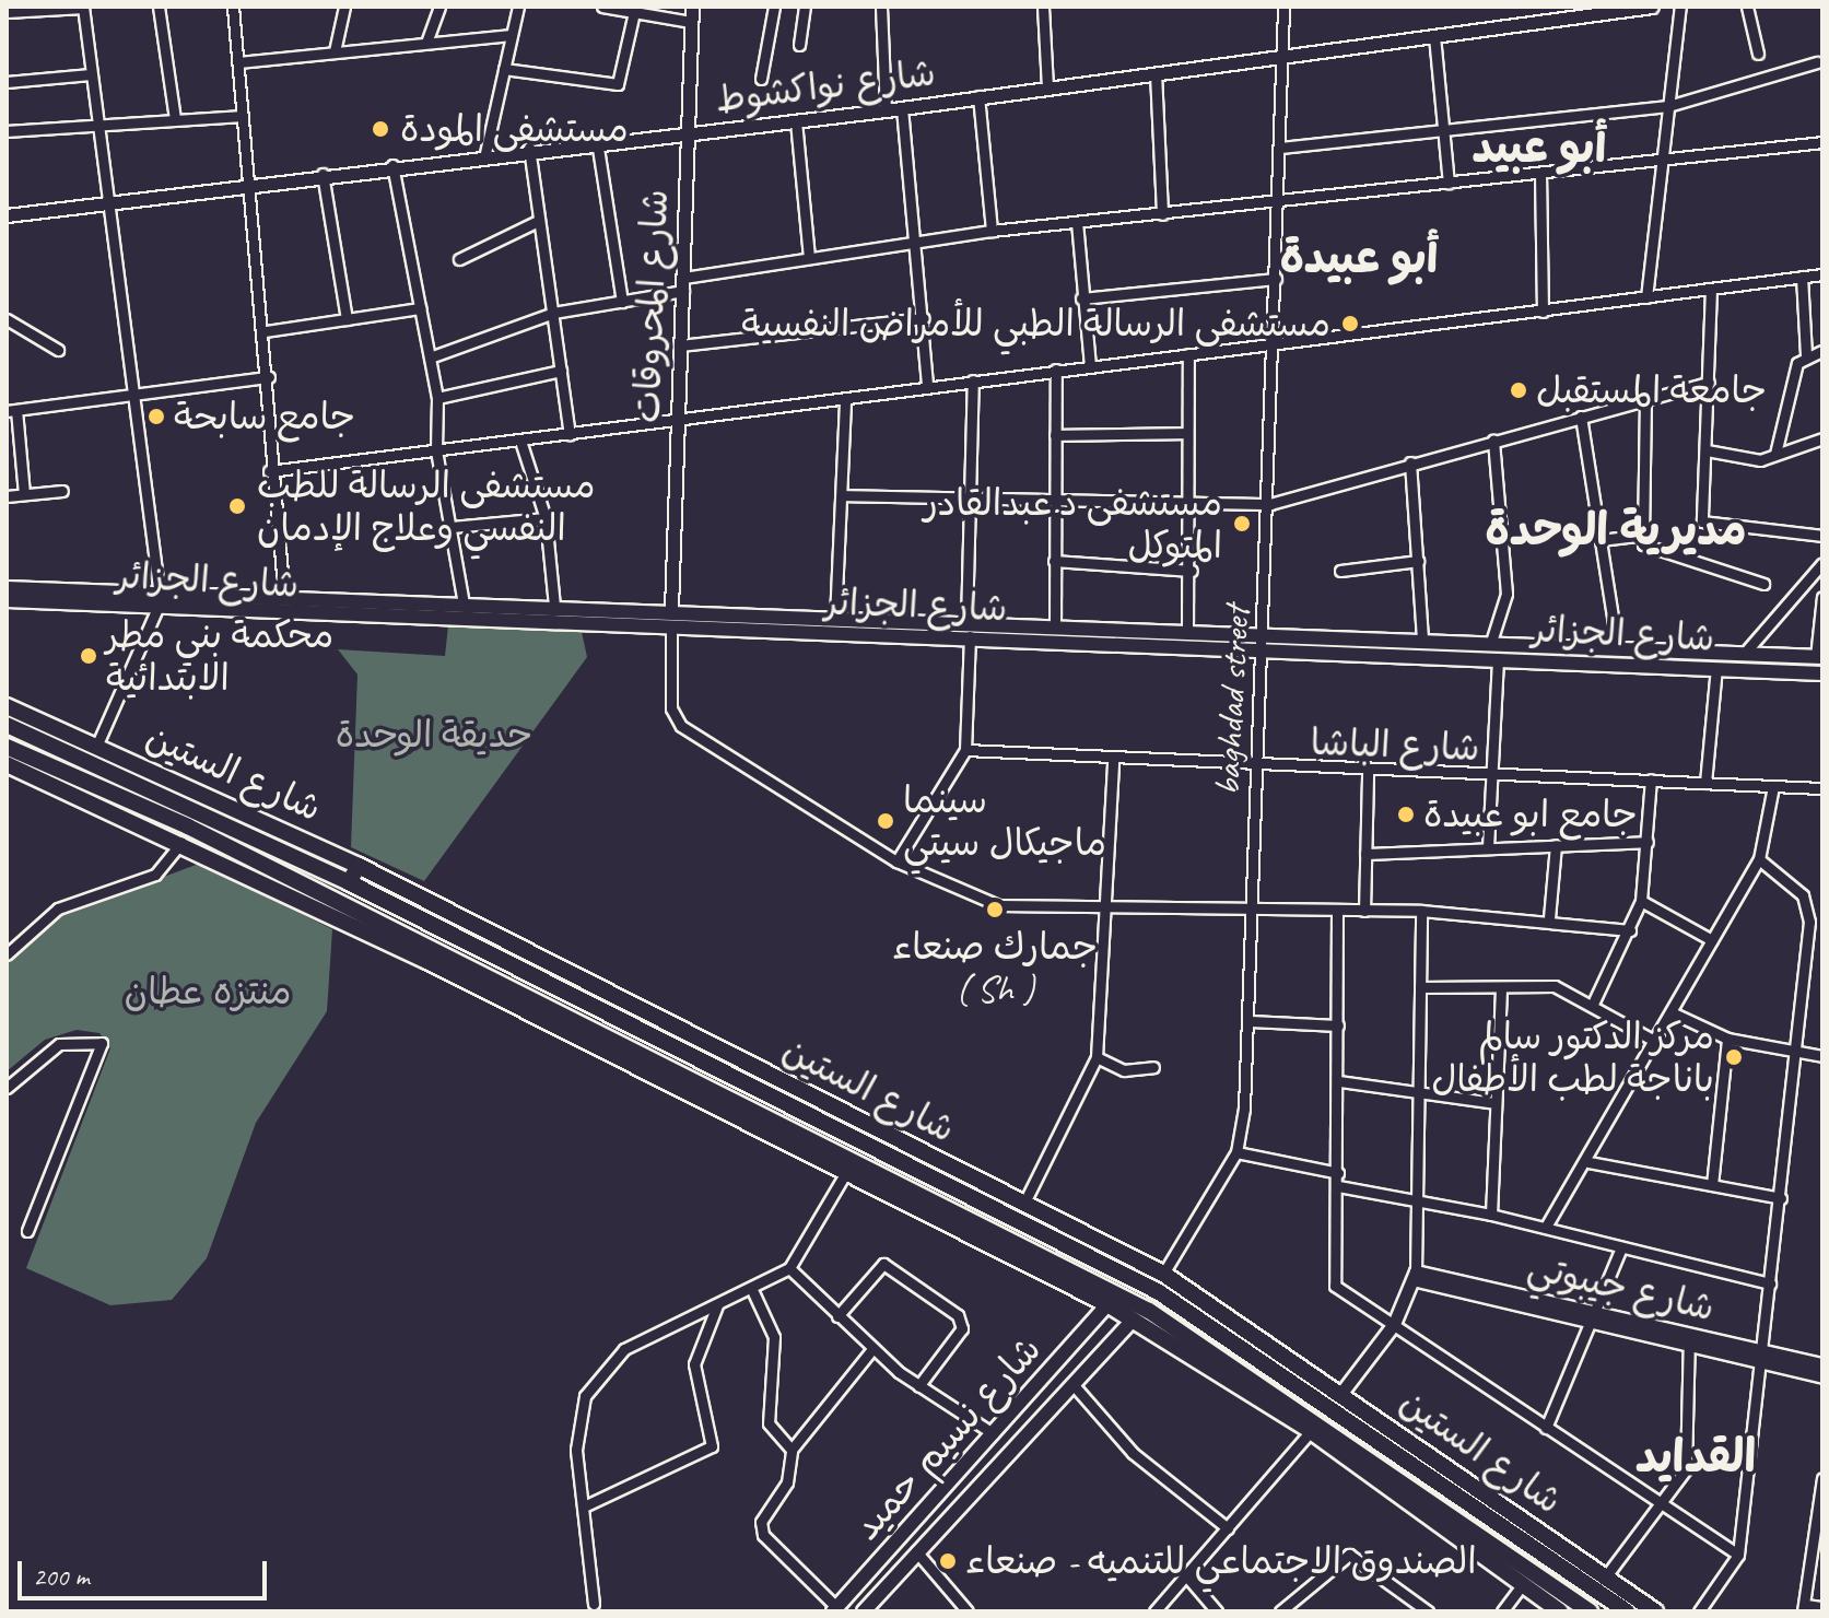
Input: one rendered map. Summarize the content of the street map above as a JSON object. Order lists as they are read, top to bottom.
{
  "streets": {
    "main road": ["شارع الجزائر", "شارع الستين", "شارع نسيم حميد"],
    "street": [
      "شارع نواكشوط",
      "شارع المحروقات",
      "baghdad street",
      "شارع الباشا",
      "شارع جيبوتي"
    ]
  },
  "crossings": [
    ["شارع نواكشوط", "شارع المحروقات"],
    ["شارع نواكشوط", "baghdad street"],
    ["شارع المحروقات", "شارع الجزائر"],
    ["شارع الجزائر", "baghdad street"],
    ["baghdad street", "شارع الباشا"],
    ["baghdad street", "شارع الستين"],
    ["شارع الستين", "شارع نسيم حميد"]
  ],
  "districts": [
    "أبو عبيد",
    "أبو عبيدة",
    "مديرية الوحدة",
    "القدايد"
  ],
  "parks": ["حديقة الوحدة", "منتزه عطان"],
  "places": [
    "مستشفى المودة",
    "مستشفى الرسالة الطبي للأمراض النفسية",
    "جامعة المستقبل",
    "جامع سابحة",
    "مستشفى الرسالة للطب النفسي وعلاج الإدمان",
    "مستشفى د.عبدالقادر المتوكل",
    "محكمة بني مطر الابتدائية",
    "جامع ابو عبيدة",
    "سينما ماجيكال سيتي",
    "جمارك صنعاء ( Sh )",
    "مركز الدكتور سالم باناجة لطب الأطفال",
    "الصندوق الاجتماعي للتنميه - صنعاء"
  ],
  "scale_bar": "200 m"
}
